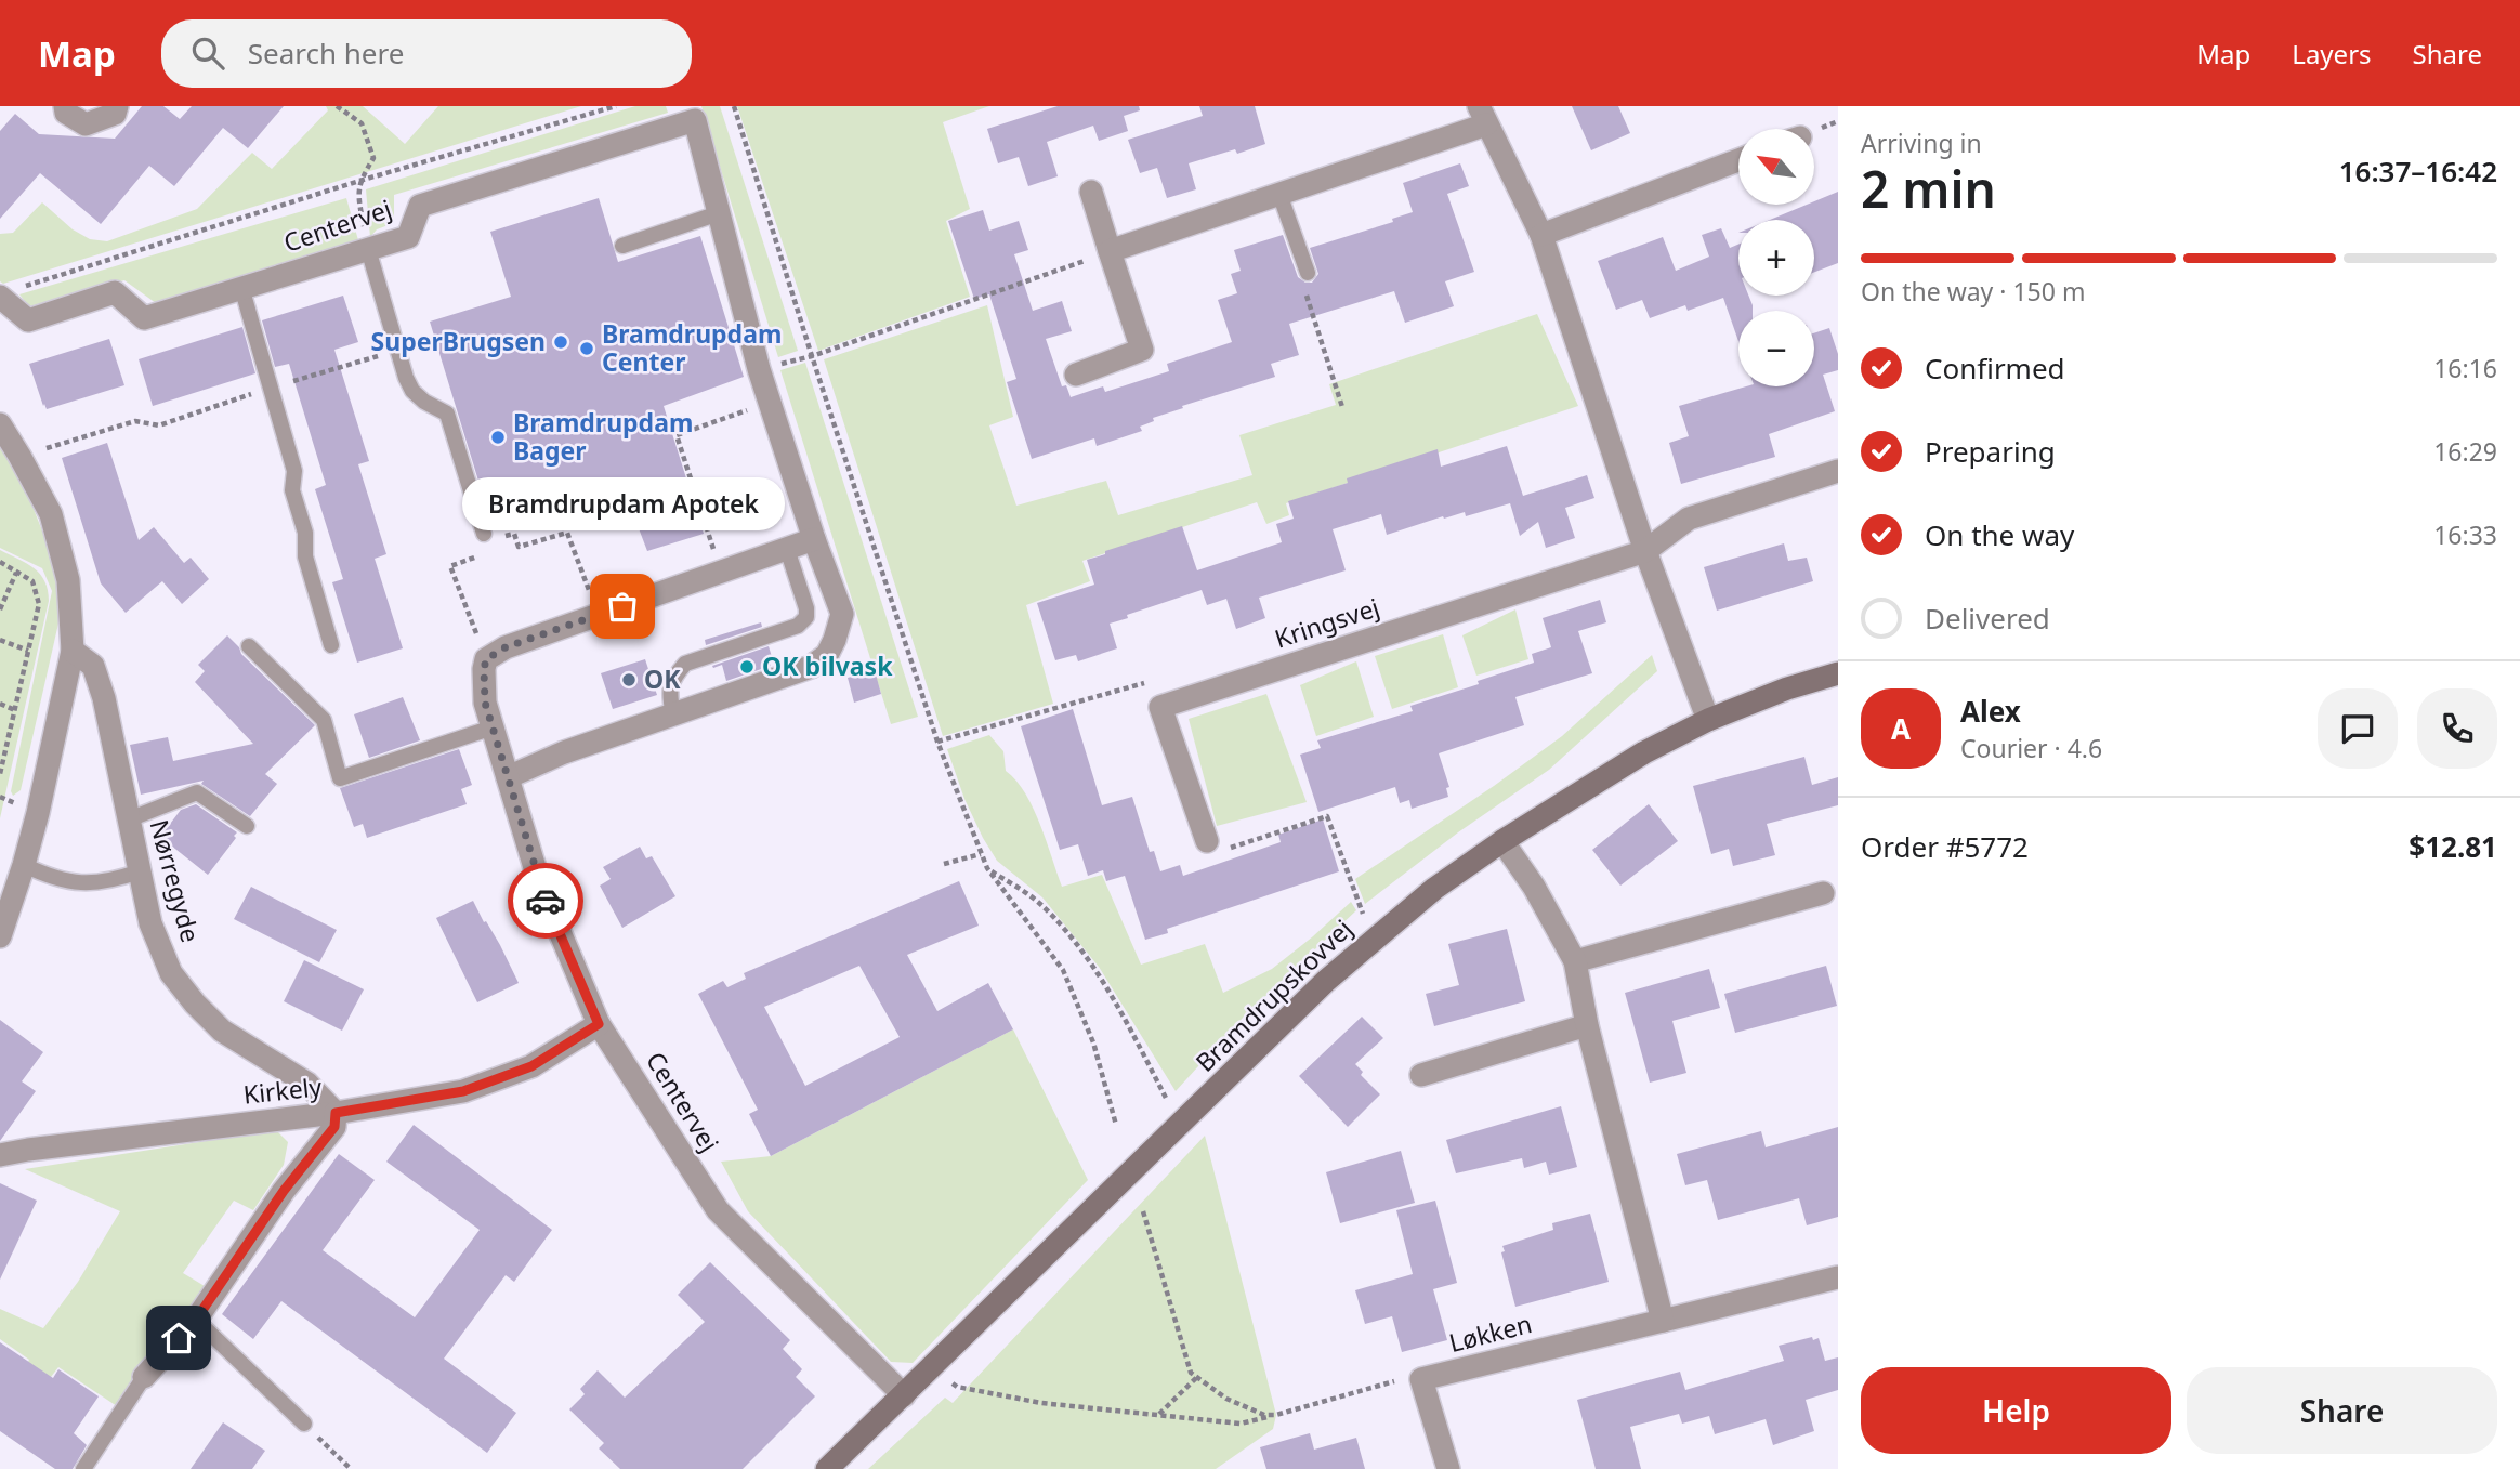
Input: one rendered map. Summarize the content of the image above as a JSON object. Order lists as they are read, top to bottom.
{
  "streets": {
    "street": [
      "Centervej",
      "Kringsvej",
      "Nørregyde",
      "Bramdrupskovvej",
      "Kirkely",
      "Løkken"
    ]
  },
  "crossings": [
    ["Centervej", "Bramdrupskovvej"],
    ["Nørregyde", "Kirkely"]
  ],
  "places": [
    "SuperBrugsen",
    "Bramdrupdam Center",
    "Bramdrupdam Bager",
    "Bramdrupdam Apotek",
    "OK bilvask",
    "OK"
  ],
  "north": "top left",
  "page": {
    "header": "Map",
    "search": "Search here",
    "nav": ["Map", "Layers", "Share"],
    "heading": ["2 min", "Arriving in", "16:37–16:42"],
    "panel": [
      "Alex",
      "Courier · 4.6",
      "Order #5772",
      "$12.81"
    ],
    "map_buttons": ["+", "−"],
    "bar": "On the way · 150 m",
    "list": [
      ["Confirmed", "16:16"],
      ["Preparing", "16:29"],
      ["On the way", "16:33"],
      "Delivered"
    ],
    "bubble": "Bramdrupdam Apotek",
    "round": "A",
    "buttons": ["Help", "Share"]
  }
}
